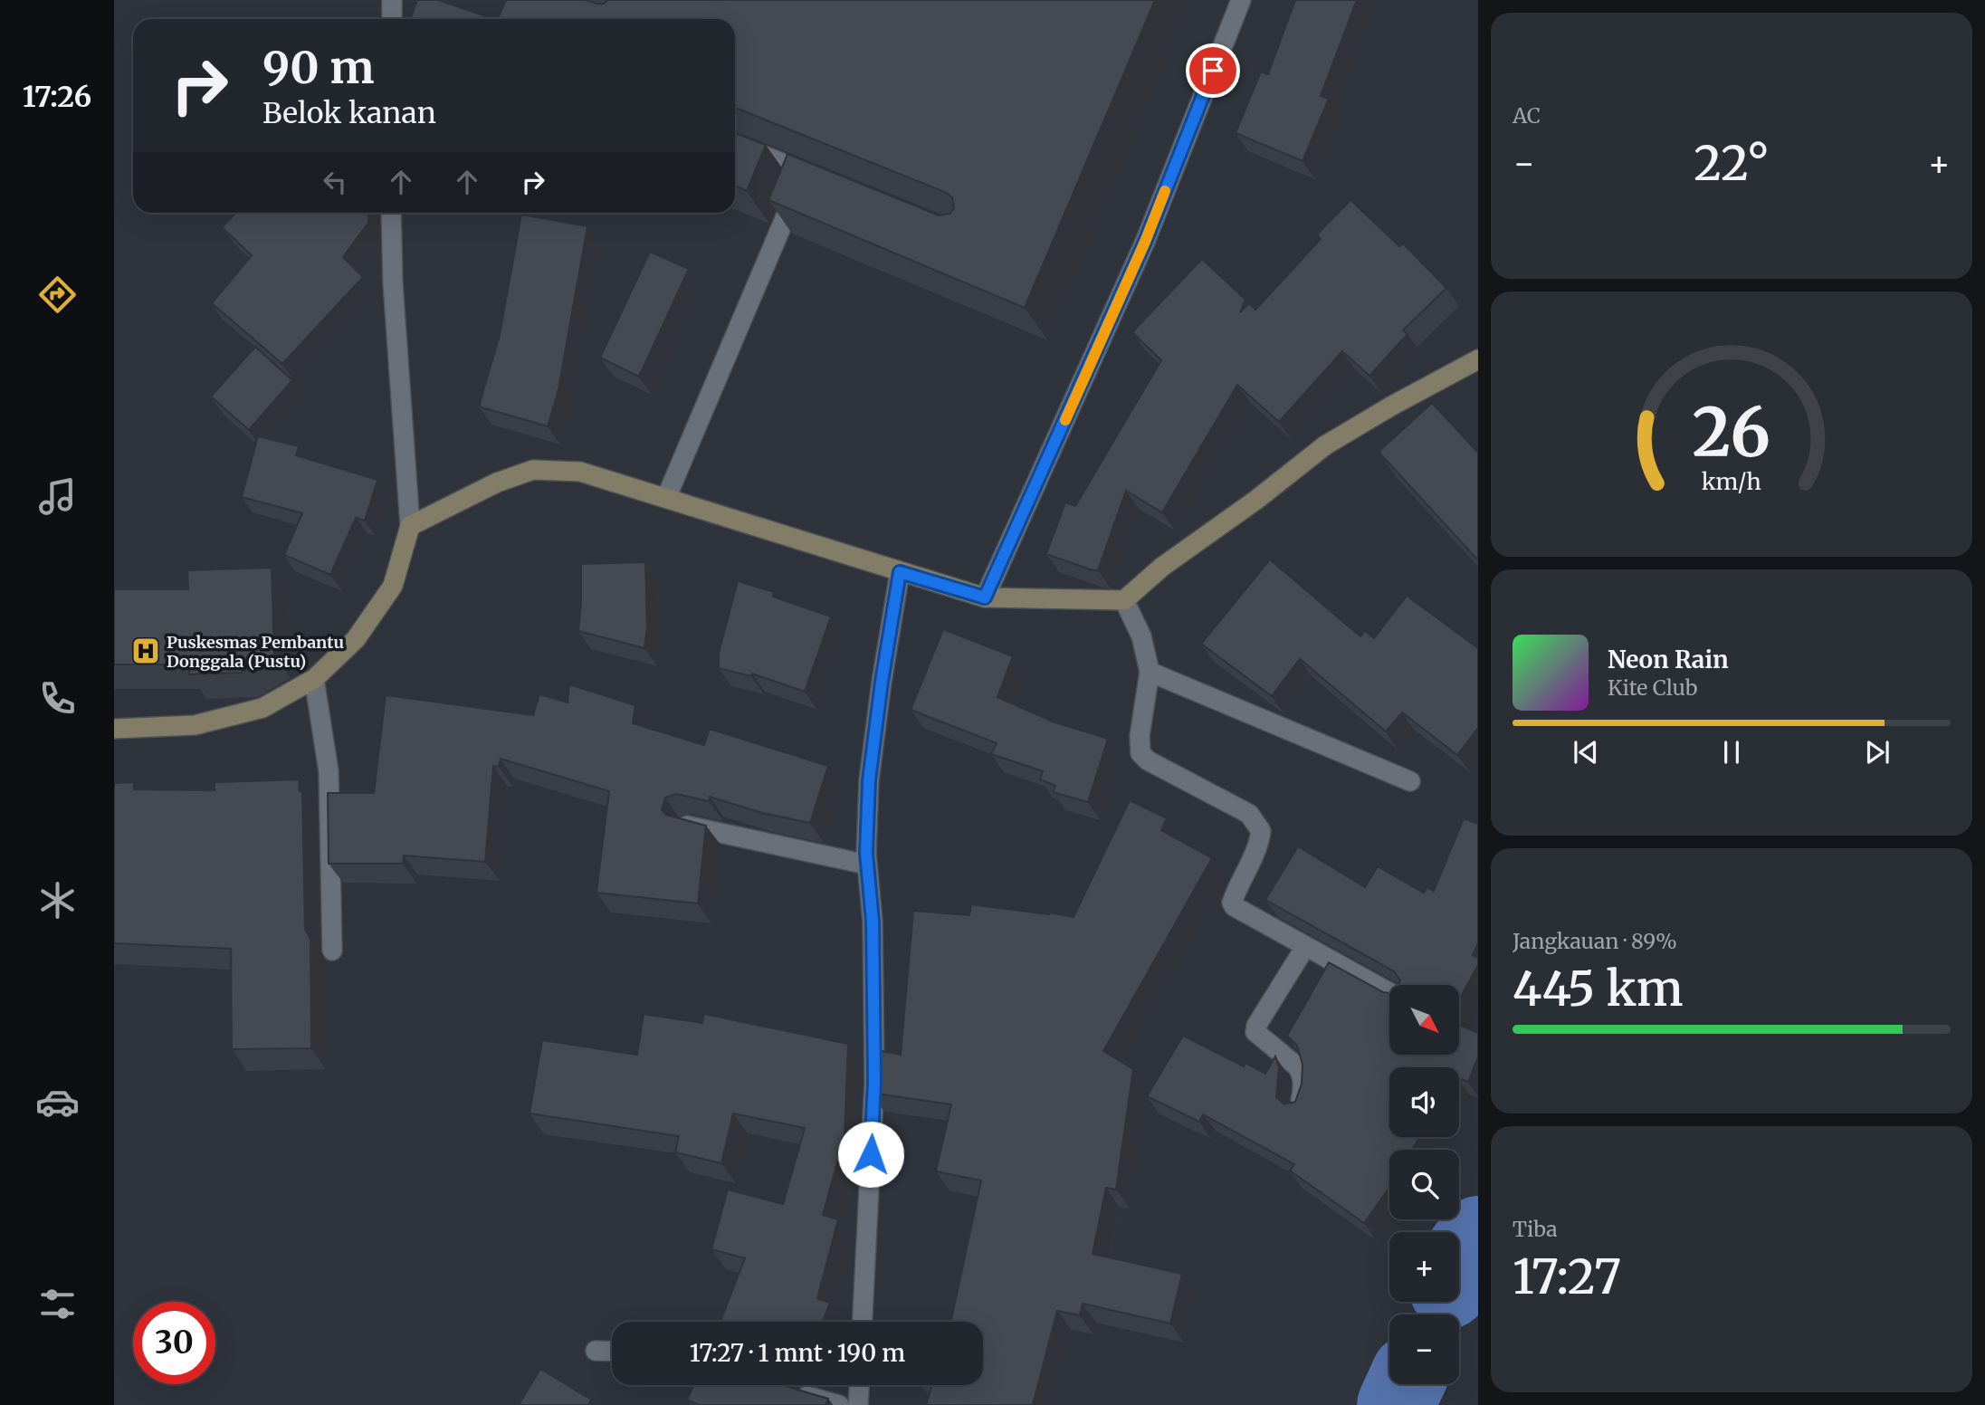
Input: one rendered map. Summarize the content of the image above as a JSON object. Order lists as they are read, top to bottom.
{
  "places": {
    "hospital": ["Puskesmas Pembantu Donggala (Pustu)"]
  },
  "north": "bottom right",
  "page": {
    "tabs": "17:26",
    "tile": [
      "AC",
      ["Jangkauan · 89%", "445 km"],
      ["Tiba", "17:27"]
    ],
    "turn": ["90 m", "Belok kanan"],
    "heat": ["−", "22°", "+"],
    "song": ["Neon Rain", "Kite Club"],
    "map_buttons": ["+", "−"],
    "limit": "30",
    "trip": "17:27 · 1 mnt · 190 m",
    "gauge": ["26", "km/h"]
  }
}
